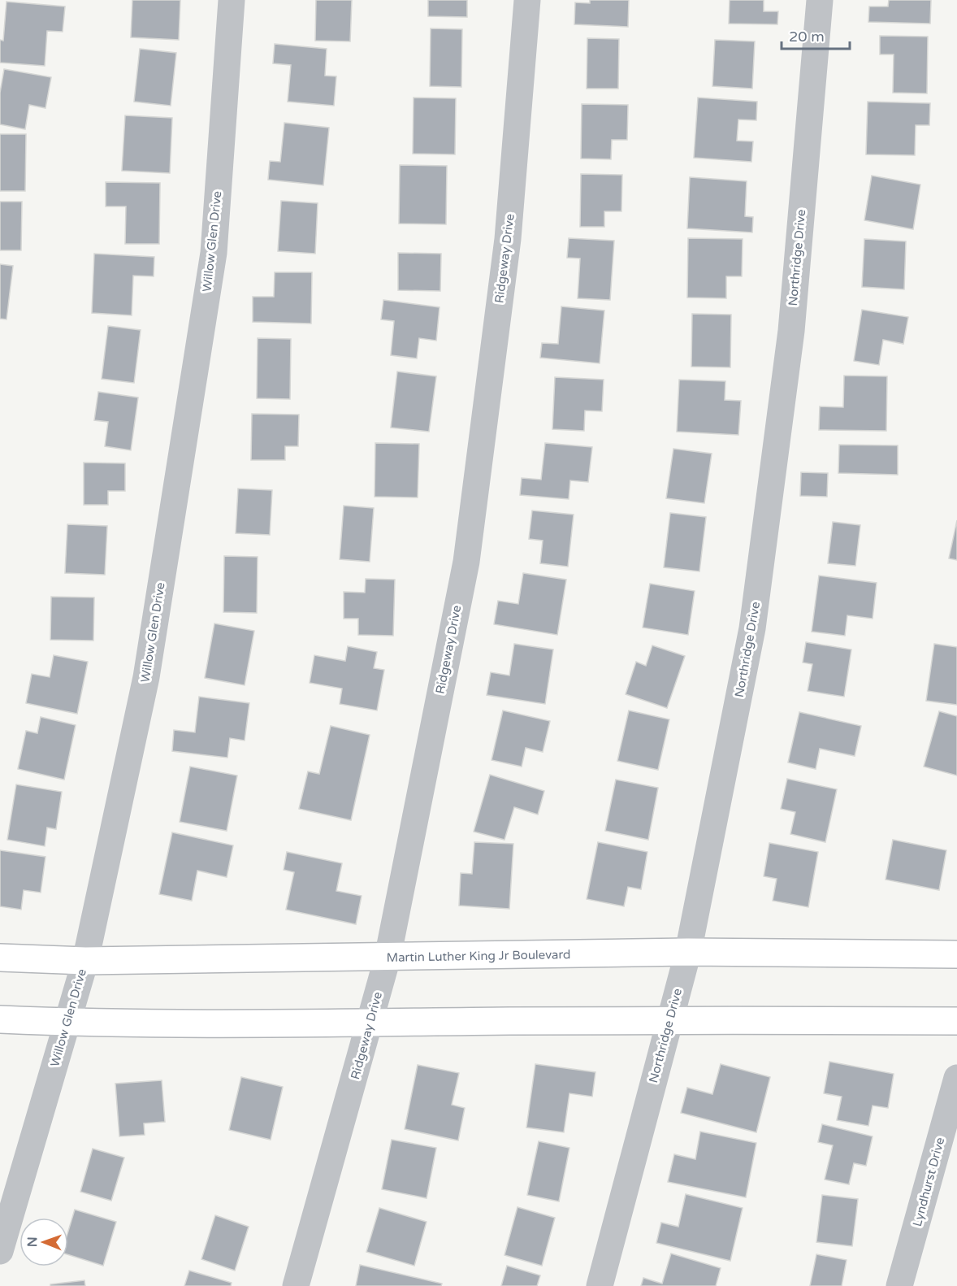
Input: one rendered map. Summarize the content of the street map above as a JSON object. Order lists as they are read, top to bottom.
{
  "streets": {
    "main road": ["Martin Luther King Jr Boulevard"],
    "street": [
      "Willow Glen Drive",
      "Northridge Drive",
      "Ridgeway Drive",
      "Lyndhurst Drive"
    ]
  },
  "crossings": [
    ["Willow Glen Drive", "Martin Luther King Jr Boulevard"],
    ["Northridge Drive", "Martin Luther King Jr Boulevard"],
    ["Ridgeway Drive", "Martin Luther King Jr Boulevard"]
  ],
  "scale_bar": "20 m",
  "north": "left"
}
